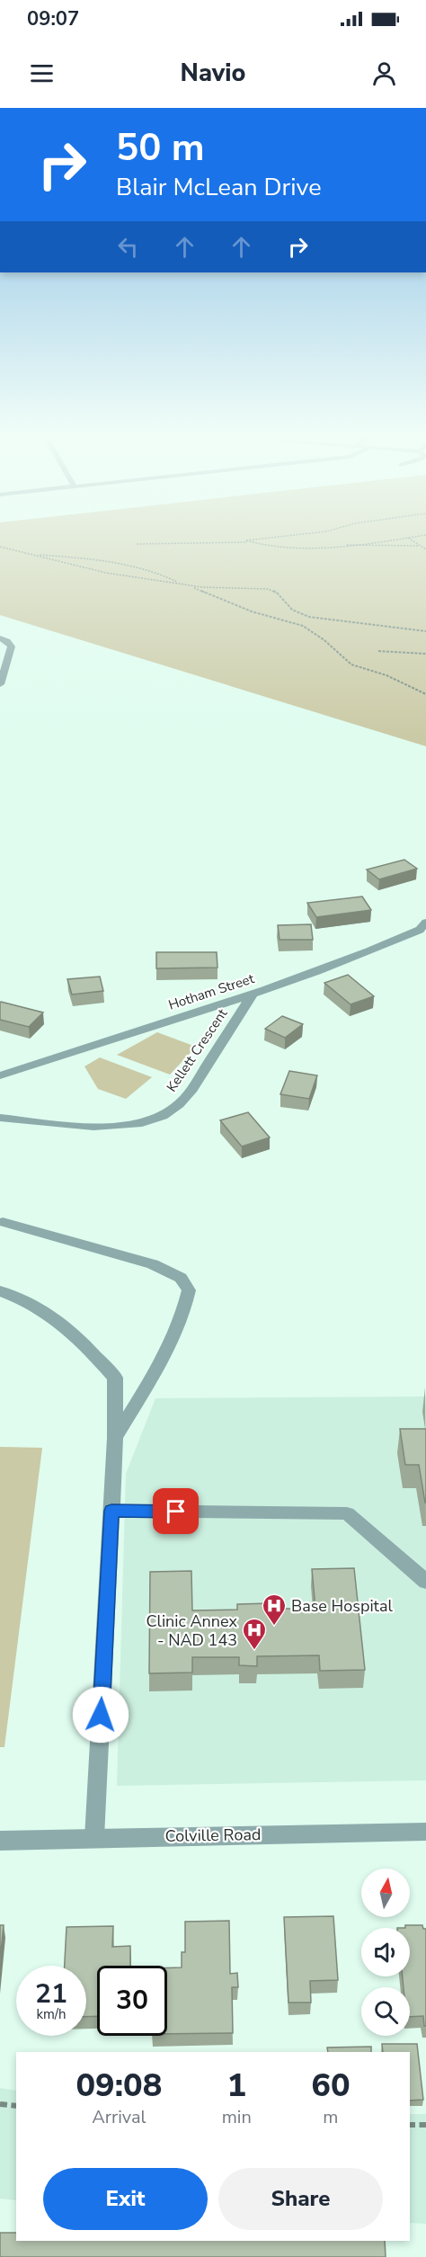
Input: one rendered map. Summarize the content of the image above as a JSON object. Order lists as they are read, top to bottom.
{
  "streets": {
    "street": ["Hotham Street", "Kellett Crescent", "Colville Road"]
  },
  "crossings": [
    ["Hotham Street", "Kellett Crescent"]
  ],
  "places": {
    "hospital": ["Base Hospital", "Clinic Annex - NAD 143"]
  },
  "north": "top",
  "page": {
    "status": "09:07",
    "header": "Navio",
    "turn": ["50 m", "Blair McLean Drive"],
    "speed": "21 km/h",
    "limit": "30",
    "eta": [
      "09:08",
      "Arrival",
      "1",
      "min",
      "60",
      "m"
    ],
    "buttons": ["Exit", "Share"]
  }
}
